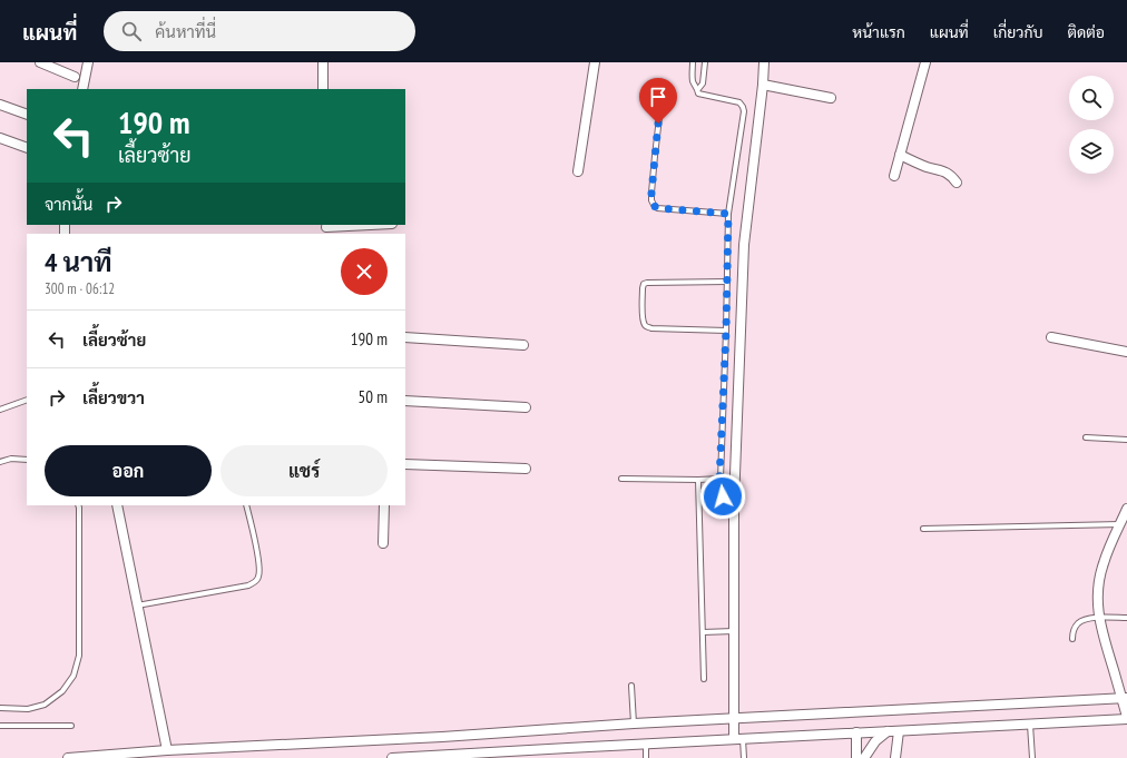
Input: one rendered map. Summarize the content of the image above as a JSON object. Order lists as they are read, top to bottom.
{
  "page": {
    "header": "แผนที่",
    "search": "ค้นหาที่นี่",
    "nav": [
      "หน้าแรก",
      "แผนที่",
      "เกี่ยวกับ",
      "ติดต่อ"
    ],
    "turn": ["190 m", "เลี้ยวซ้าย"],
    "then": "จากนั้น",
    "heading": ["4 นาที", "300 m · 06:12"],
    "list": [
      {
        "name": "เลี้ยวซ้าย",
        "value": "190 m"
      },
      {
        "name": "เลี้ยวขวา",
        "value": "50 m"
      }
    ],
    "buttons": ["ออก", "แชร์"]
  }
}
